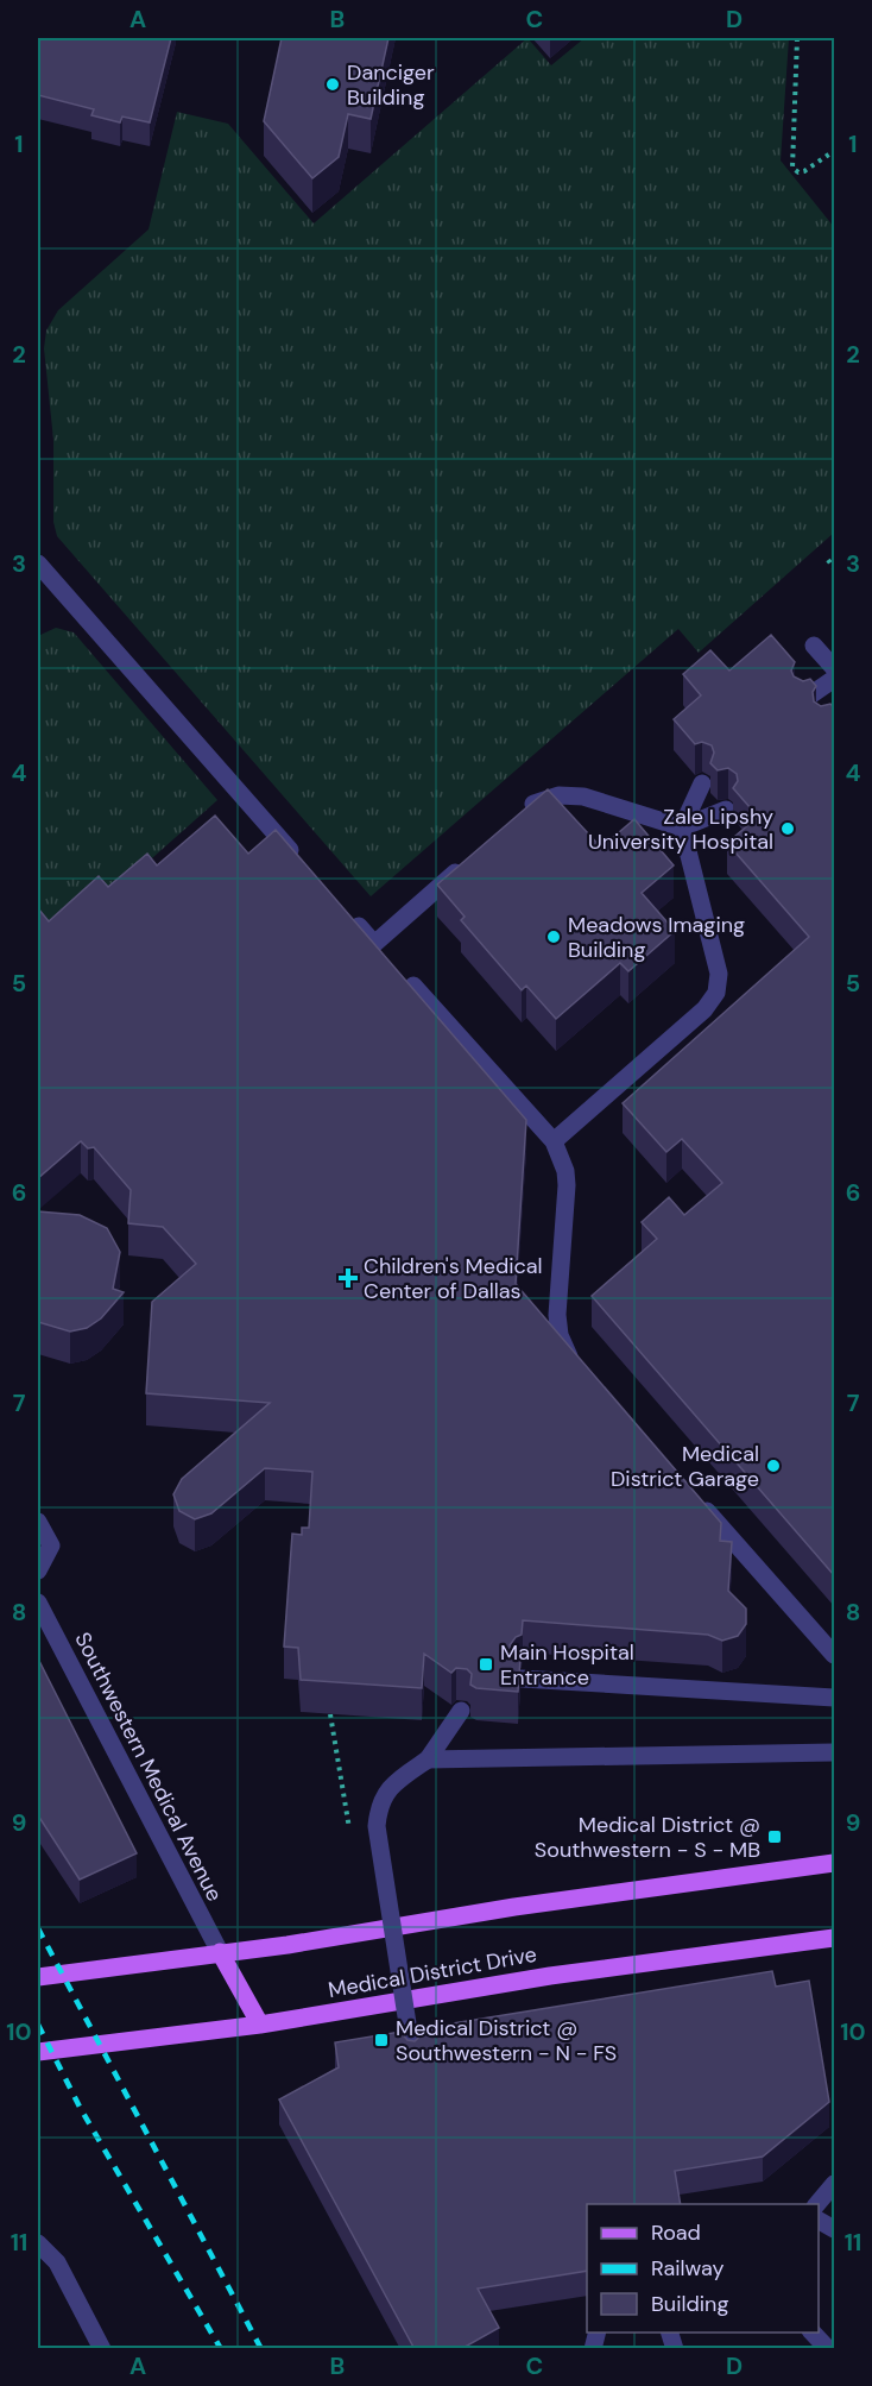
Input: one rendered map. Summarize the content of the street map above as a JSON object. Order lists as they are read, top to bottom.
{
  "streets": {
    "main road": ["Medical District Drive"],
    "street": ["Southwestern Medical Avenue"]
  },
  "places": {
    "other": [
      "Danciger Building",
      "Zale Lipshy University Hospital",
      "Meadows Imaging Building",
      "Medical District Garage"
    ],
    "health": ["Children's Medical Center of Dallas"],
    "transit": ["Main Hospital Entrance", "Medical District @ Southwestern - S - MB", "Medical District @ Southwestern - N - FS"]
  },
  "legend": ["Road", "Railway", "Building"],
  "grid": {
    "columns": [
      "A",
      "B",
      "C",
      "D"
    ],
    "rows": [
      "1",
      "2",
      "3",
      "4",
      "5",
      "6",
      "7",
      "8",
      "9",
      "10",
      "11"
    ]
  }
}
